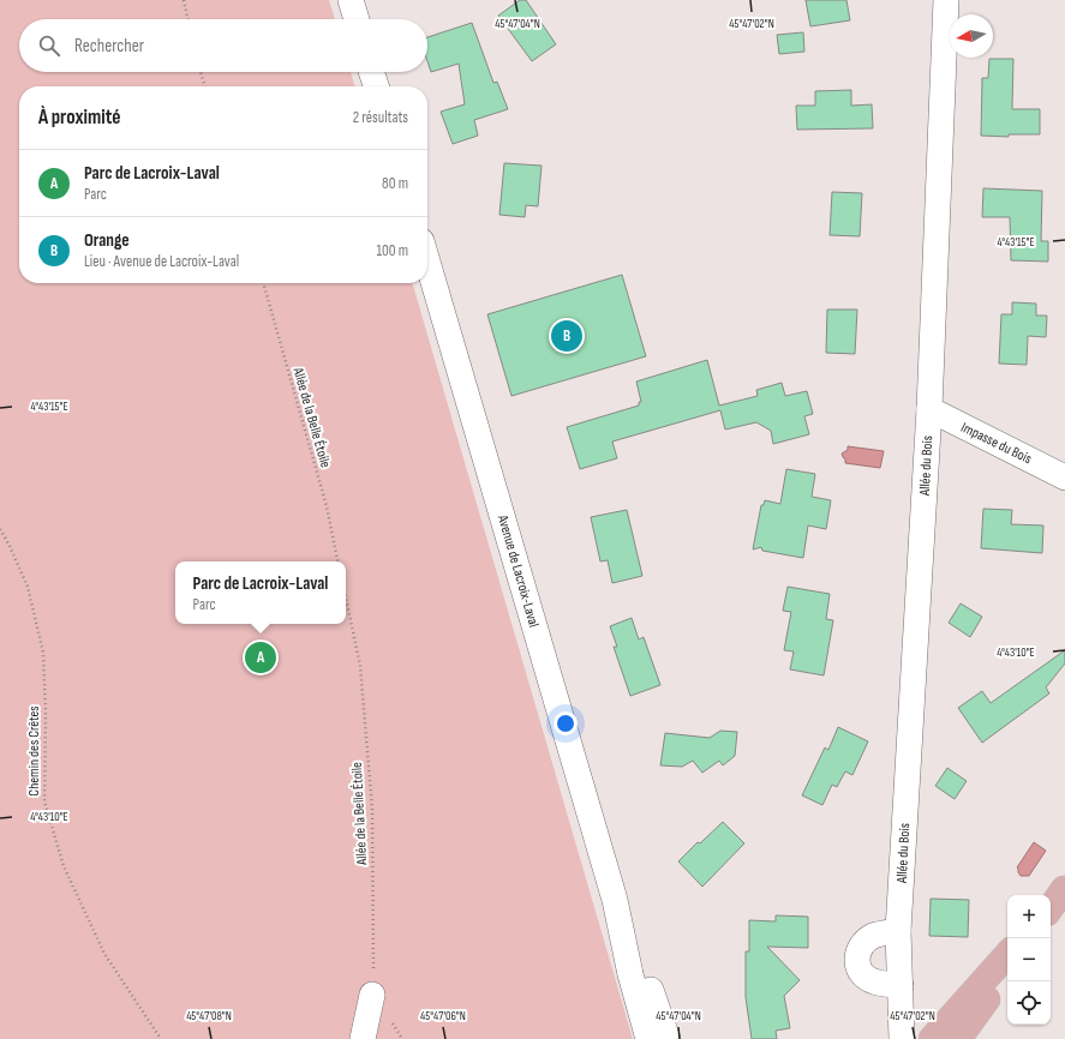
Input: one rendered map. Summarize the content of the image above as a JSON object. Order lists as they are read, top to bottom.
{
  "streets": {
    "street": ["Impasse du Bois", "Allée du Bois", "Avenue de Lacroix-Laval"],
    "path": ["Allée de la Belle Étoile", "Chemin des Crêtes"]
  },
  "crossings": [
    ["Impasse du Bois", "Allée du Bois"]
  ],
  "north": "left",
  "page": {
    "search": "Rechercher",
    "heading": ["À proximité", "2 résultats"],
    "list": [
      {
        "mark": "A",
        "name": "Parc de Lacroix-Laval",
        "note": "Parc",
        "value": "80 m"
      },
      {
        "mark": "B",
        "name": "Orange",
        "note": "Lieu · Avenue de Lacroix-Laval",
        "value": "100 m"
      }
    ],
    "pins": ["B", "A"],
    "popup": ["Parc de Lacroix-Laval", "Parc"],
    "map_buttons": ["+", "−"]
  },
  "coordinates": [
    "45°47'04\"N",
    "45°47'02\"N",
    "4°43'15\"E",
    "4°43'10\"E",
    "45°47'08\"N",
    "45°47'06\"N"
  ]
}
